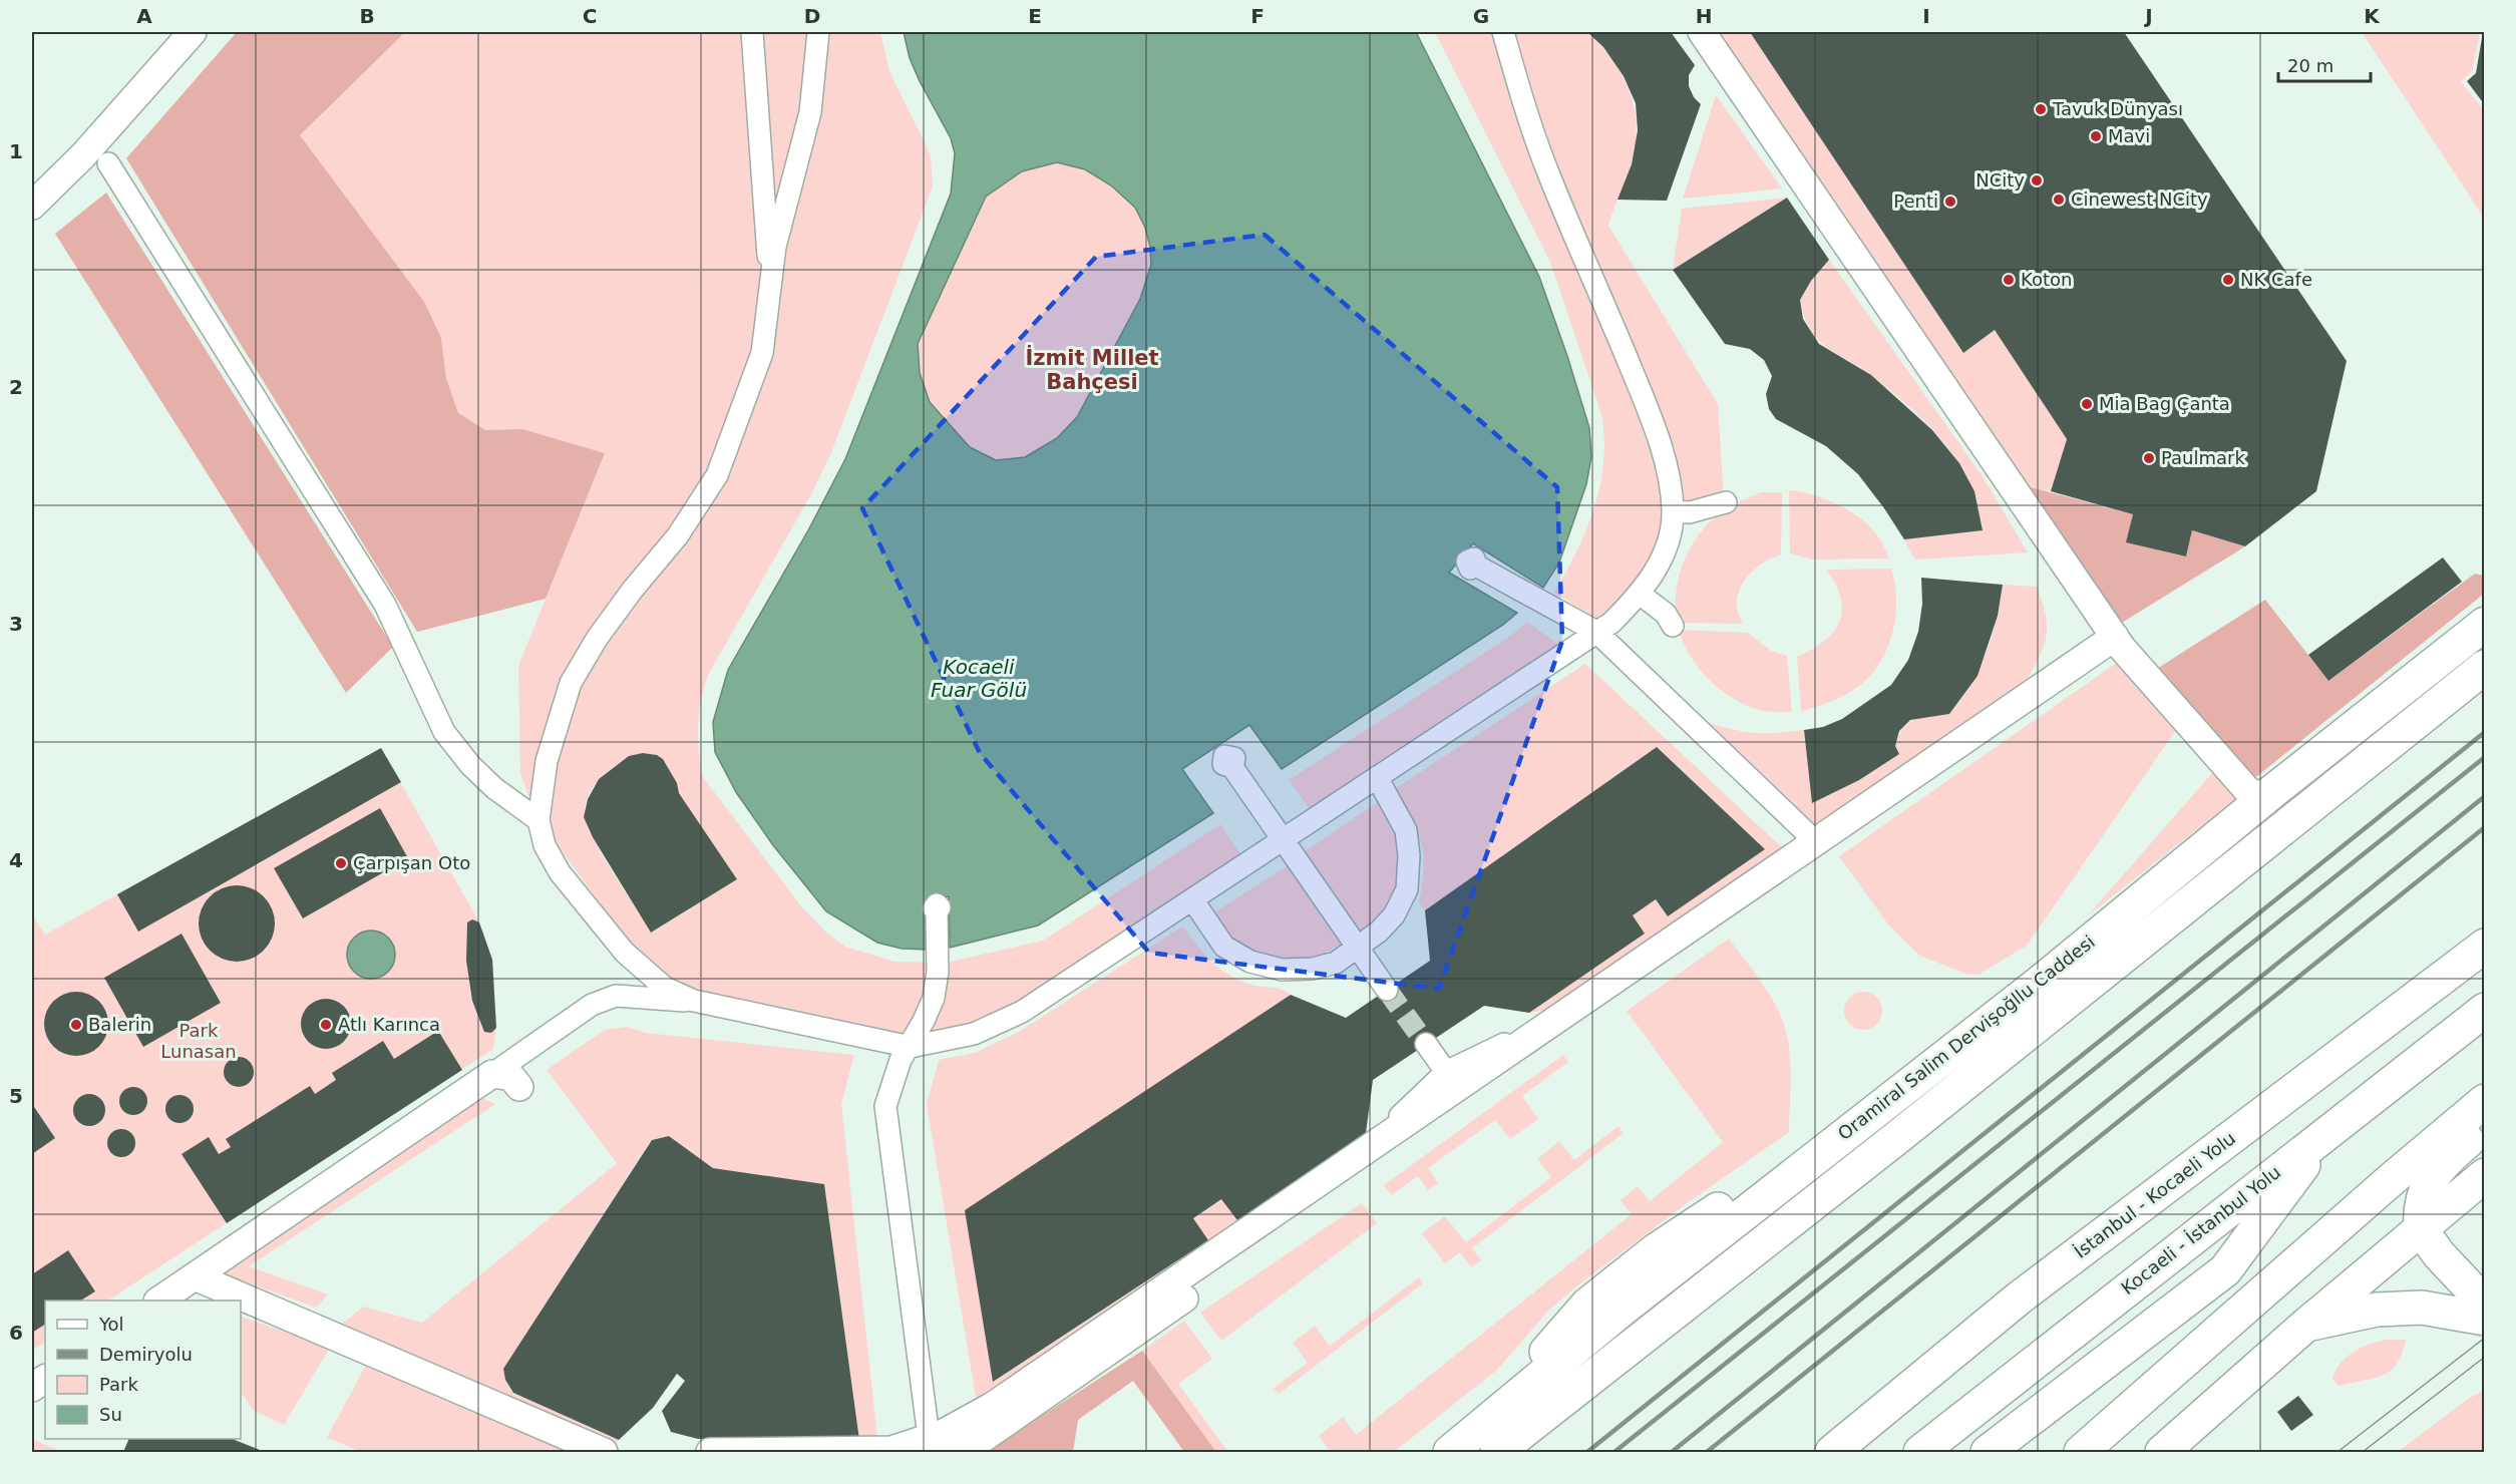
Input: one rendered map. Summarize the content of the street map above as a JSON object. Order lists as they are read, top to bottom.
{
  "streets": {
    "main road": ["Oramiral Salim Dervişoğllu Caddesi", "İstanbul - Kocaeli Yolu", "Kocaeli - İstanbul Yolu"]
  },
  "districts": ["İzmit Millet Bahçesi"],
  "water": ["Kocaeli Fuar Gölü"],
  "parks": ["Park Lunasan"],
  "places": [
    "Tavuk Dünyası",
    "Mavi",
    "NCity",
    "Cinewest NCity",
    "Penti",
    "Koton",
    "NK Cafe",
    "Mia Bag Çanta",
    "Paulmark",
    "Çarpışan Oto",
    "Balerin",
    "Atlı Karınca"
  ],
  "legend": [
    "Yol",
    "Demiryolu",
    "Park",
    "Su"
  ],
  "scale_bar": "20 m",
  "grid": {
    "columns": [
      "A",
      "B",
      "C",
      "D",
      "E",
      "F",
      "G",
      "H",
      "I",
      "J",
      "K"
    ],
    "rows": [
      "1",
      "2",
      "3",
      "4",
      "5",
      "6"
    ]
  }
}
